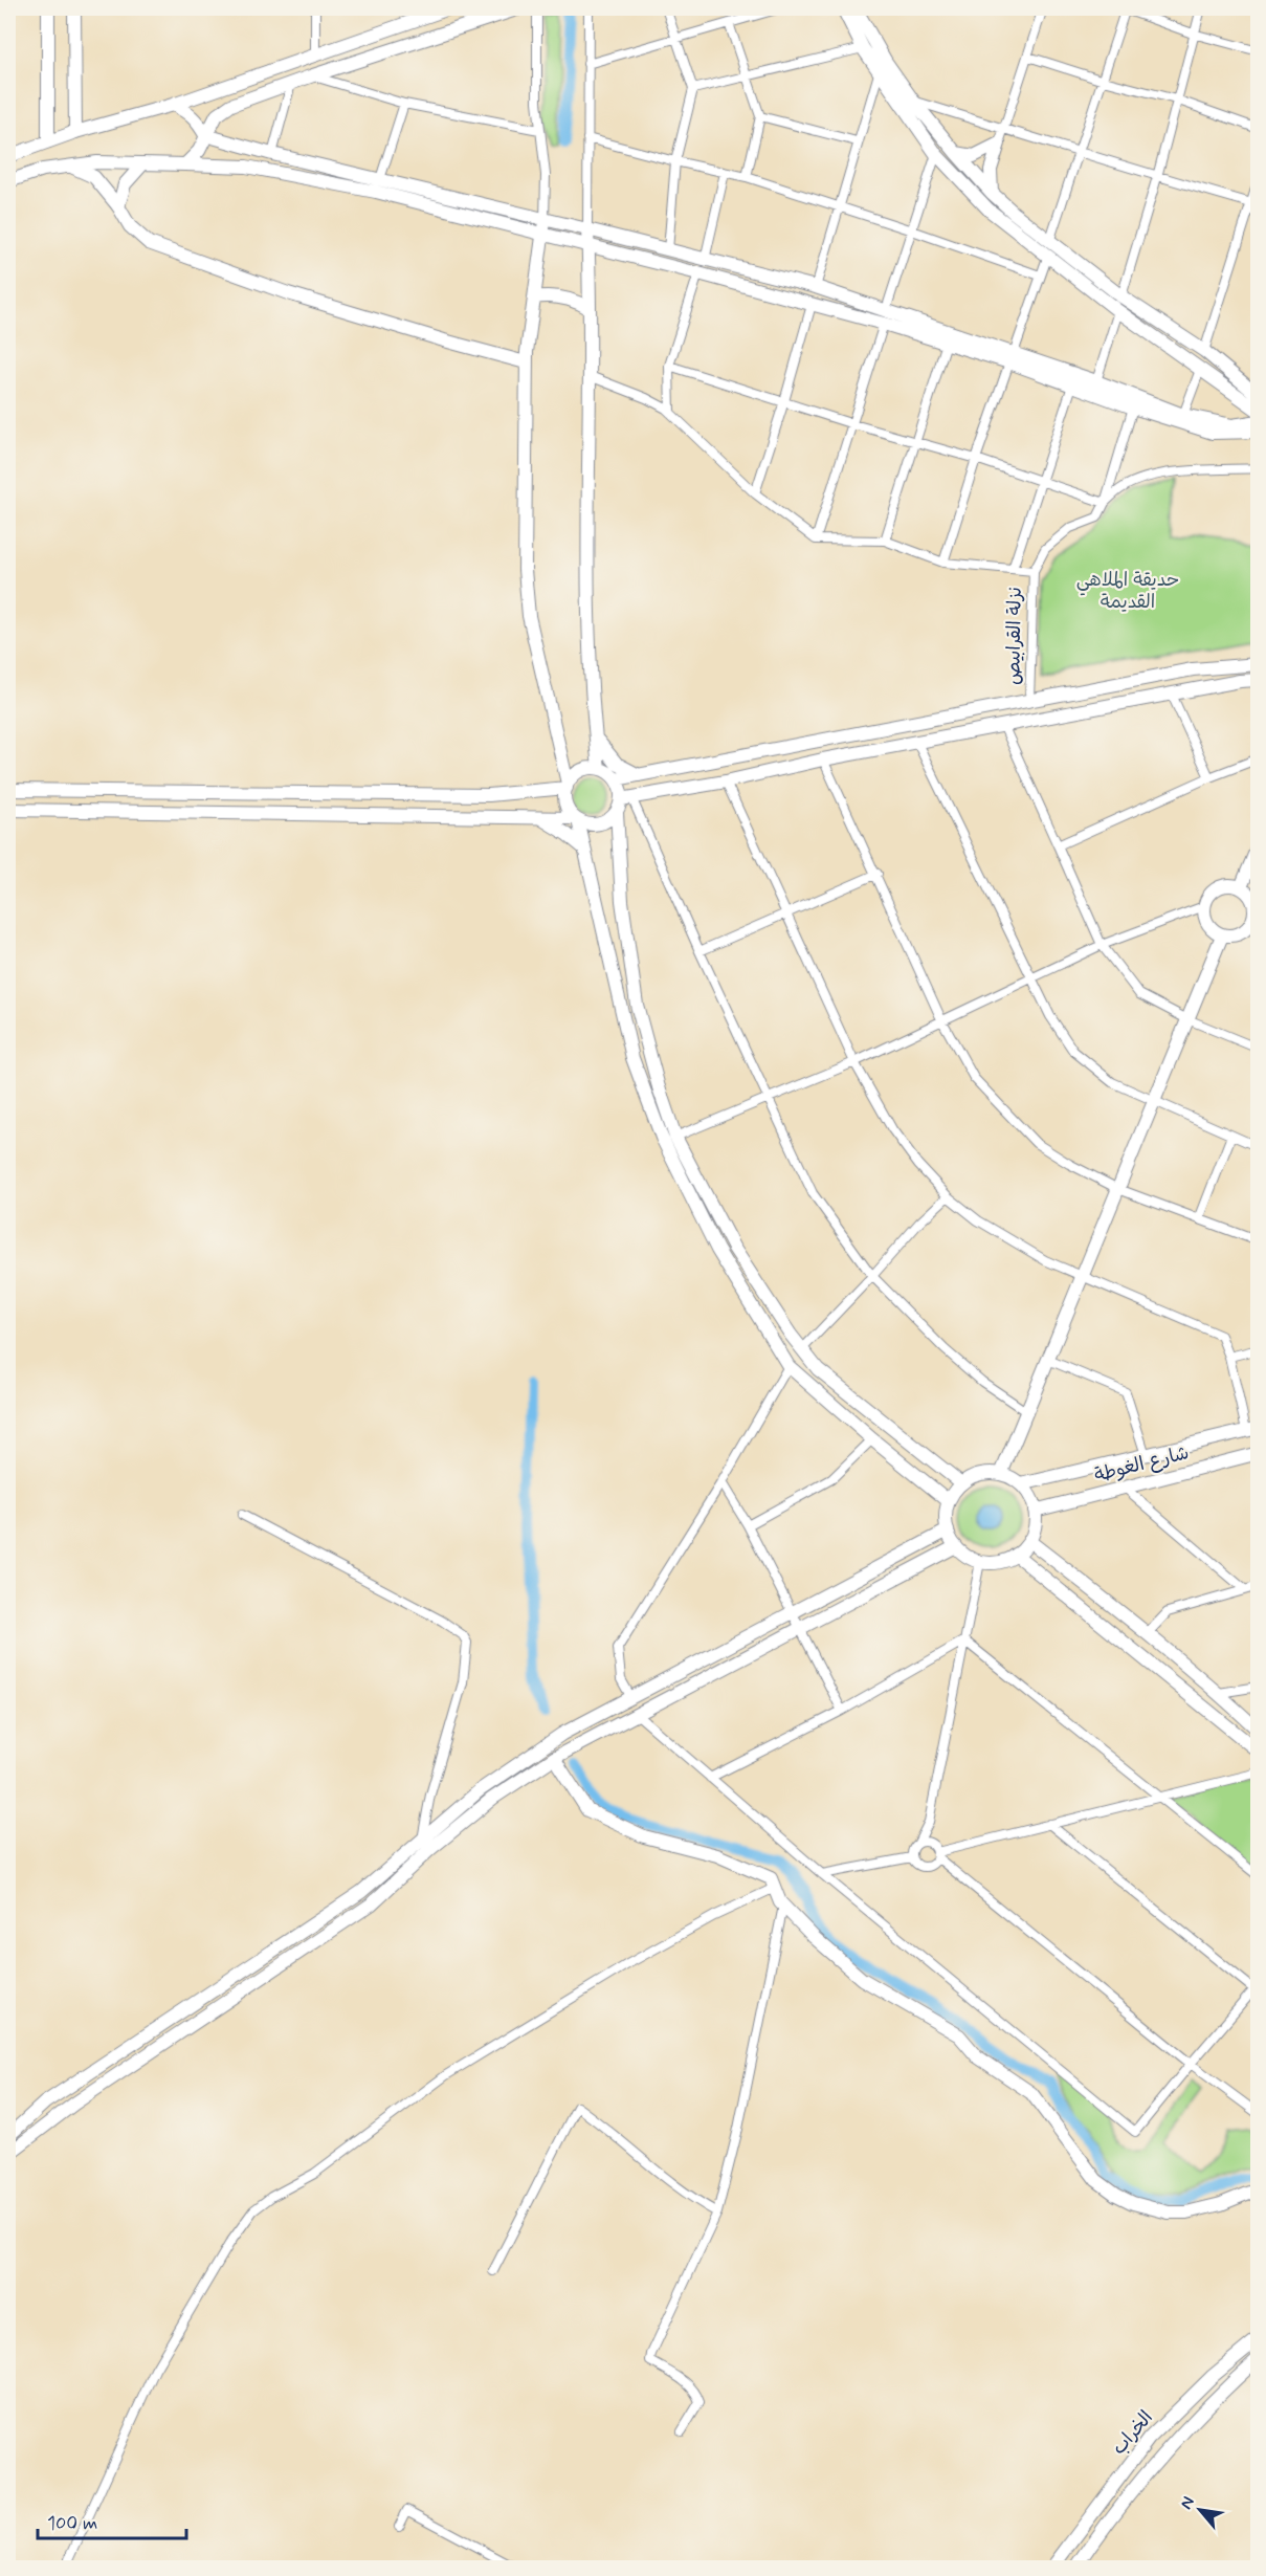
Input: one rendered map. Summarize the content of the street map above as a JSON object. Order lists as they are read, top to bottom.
{
  "streets": {
    "main road": ["شارع الغوطة", "الخراب"],
    "street": ["نزلة القرابيص"]
  },
  "parks": ["حديقة الملاهي القديمة"],
  "scale_bar": "100 m",
  "north": "top left"
}
